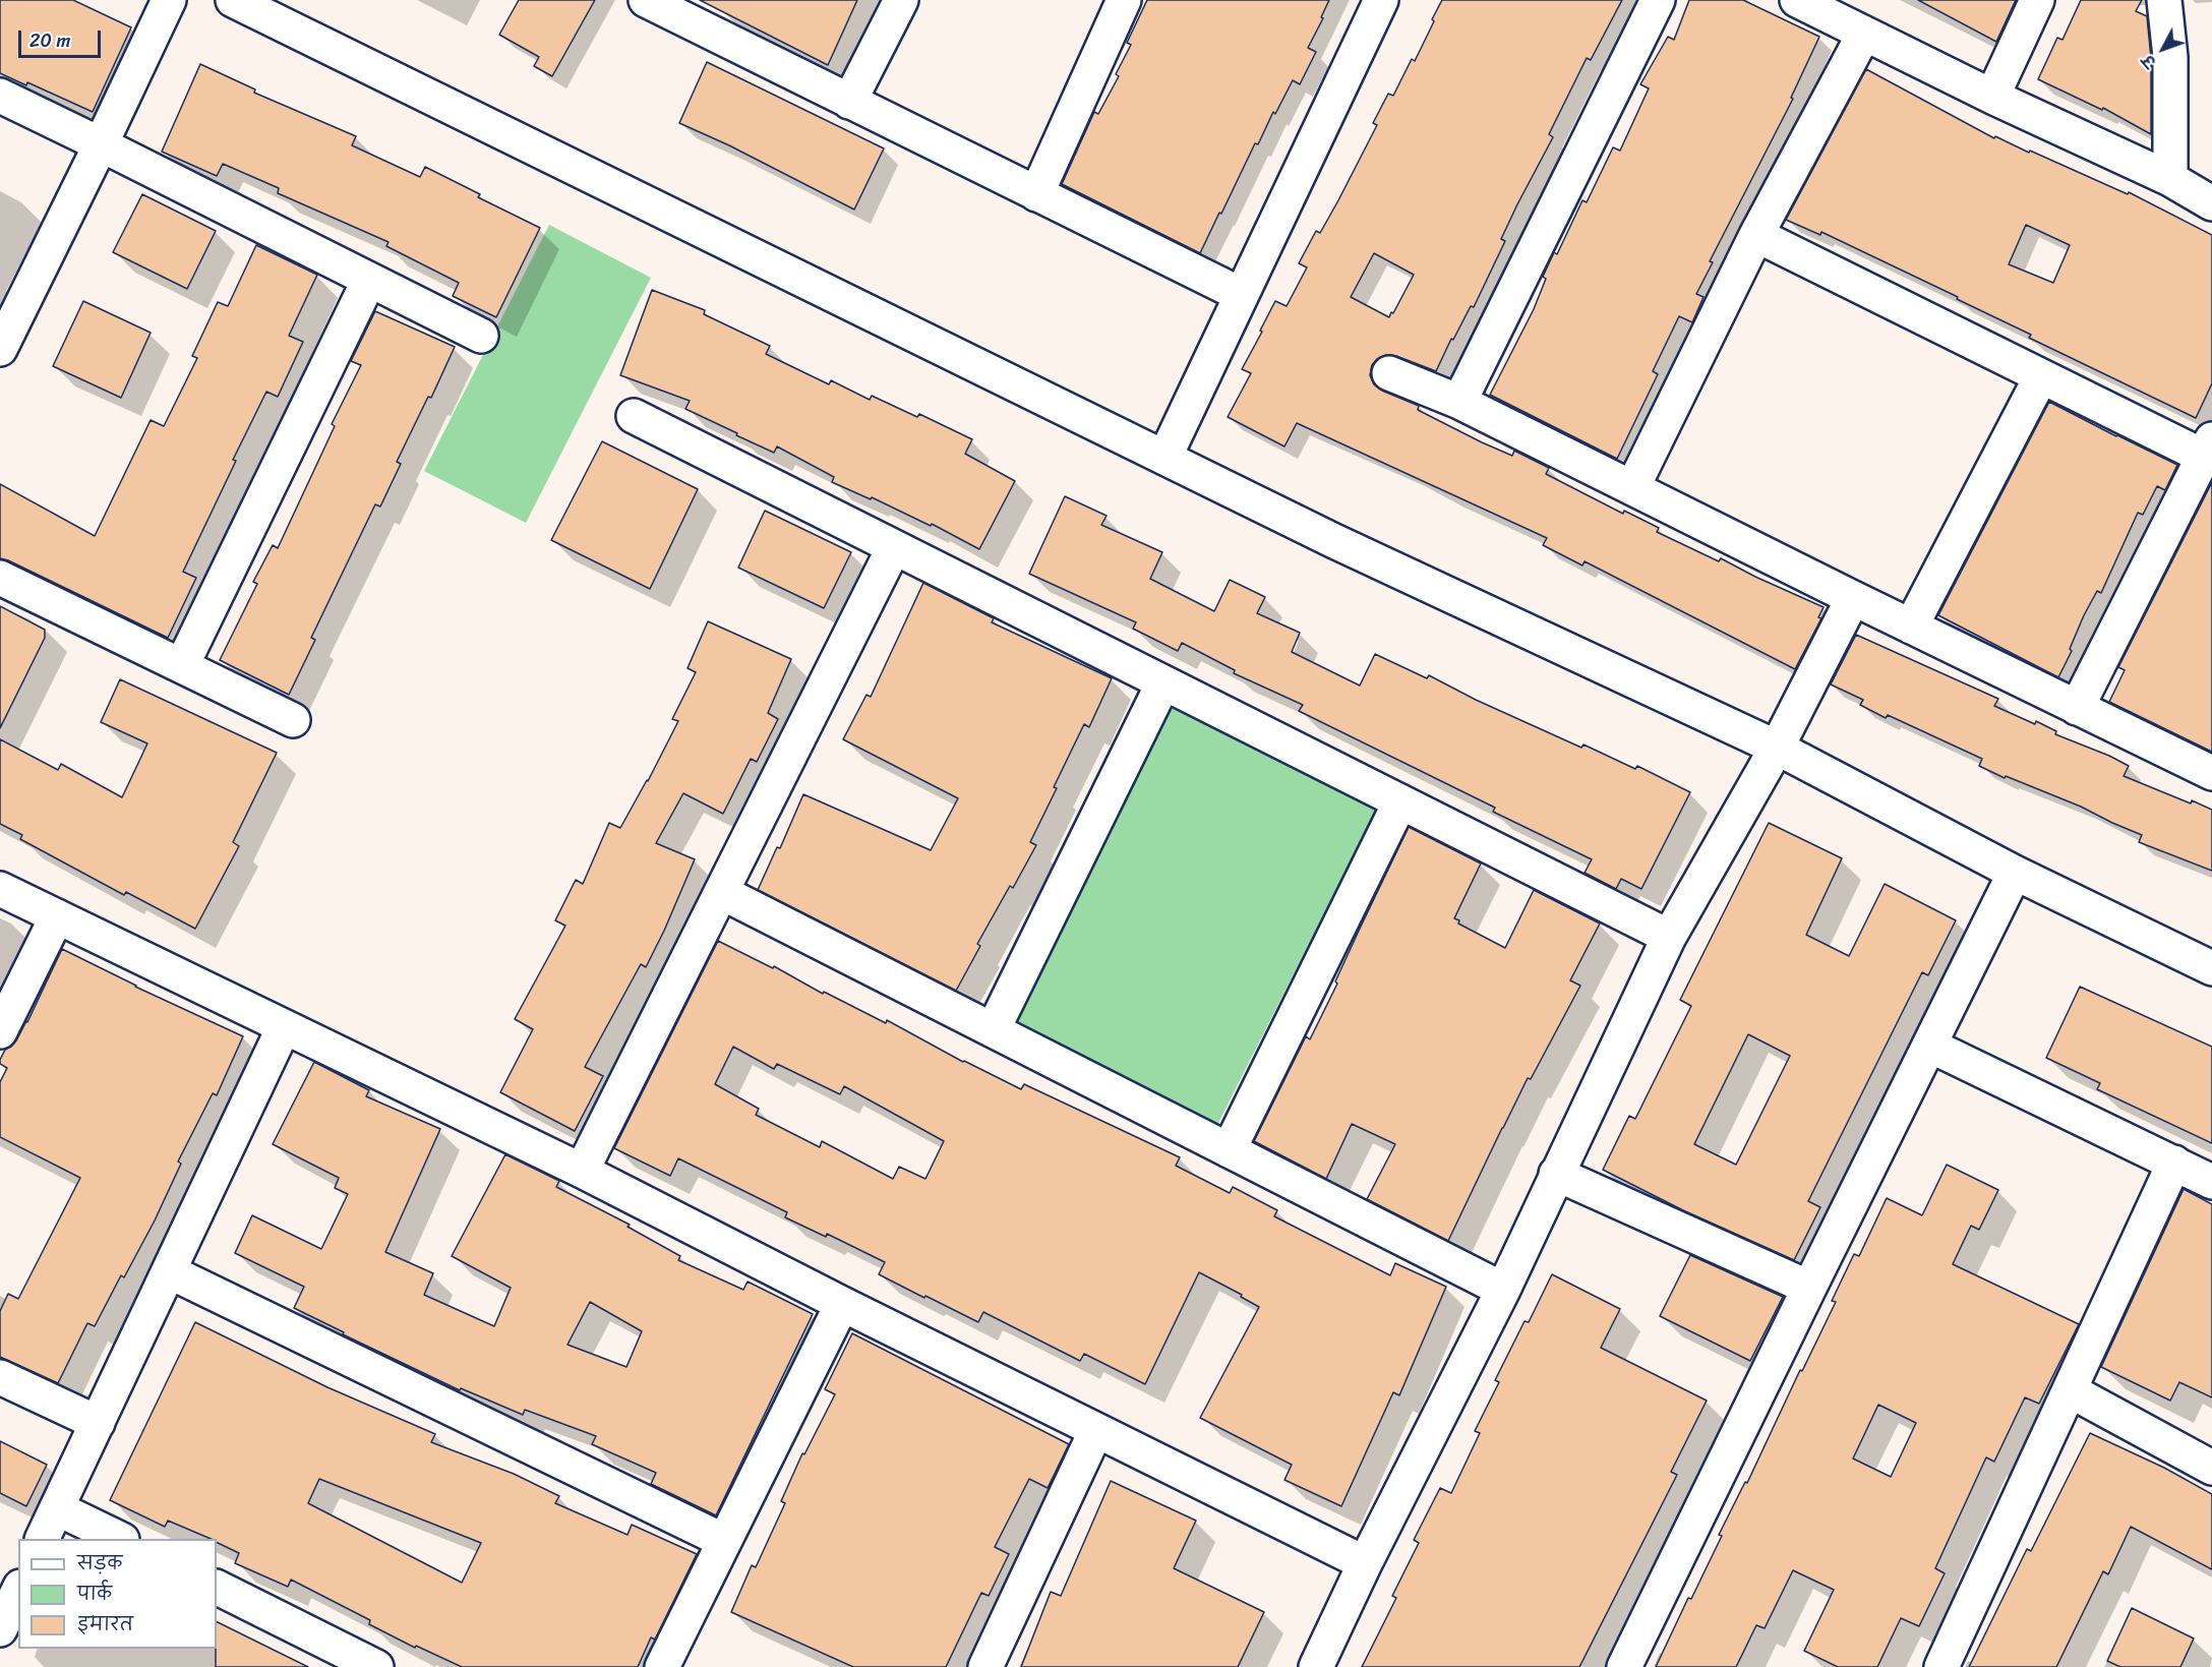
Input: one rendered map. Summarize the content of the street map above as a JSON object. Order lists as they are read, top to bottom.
{
  "legend": ["सड़क", "पार्क", "इमारत"],
  "scale_bar": "20 m",
  "north": "bottom left"
}
